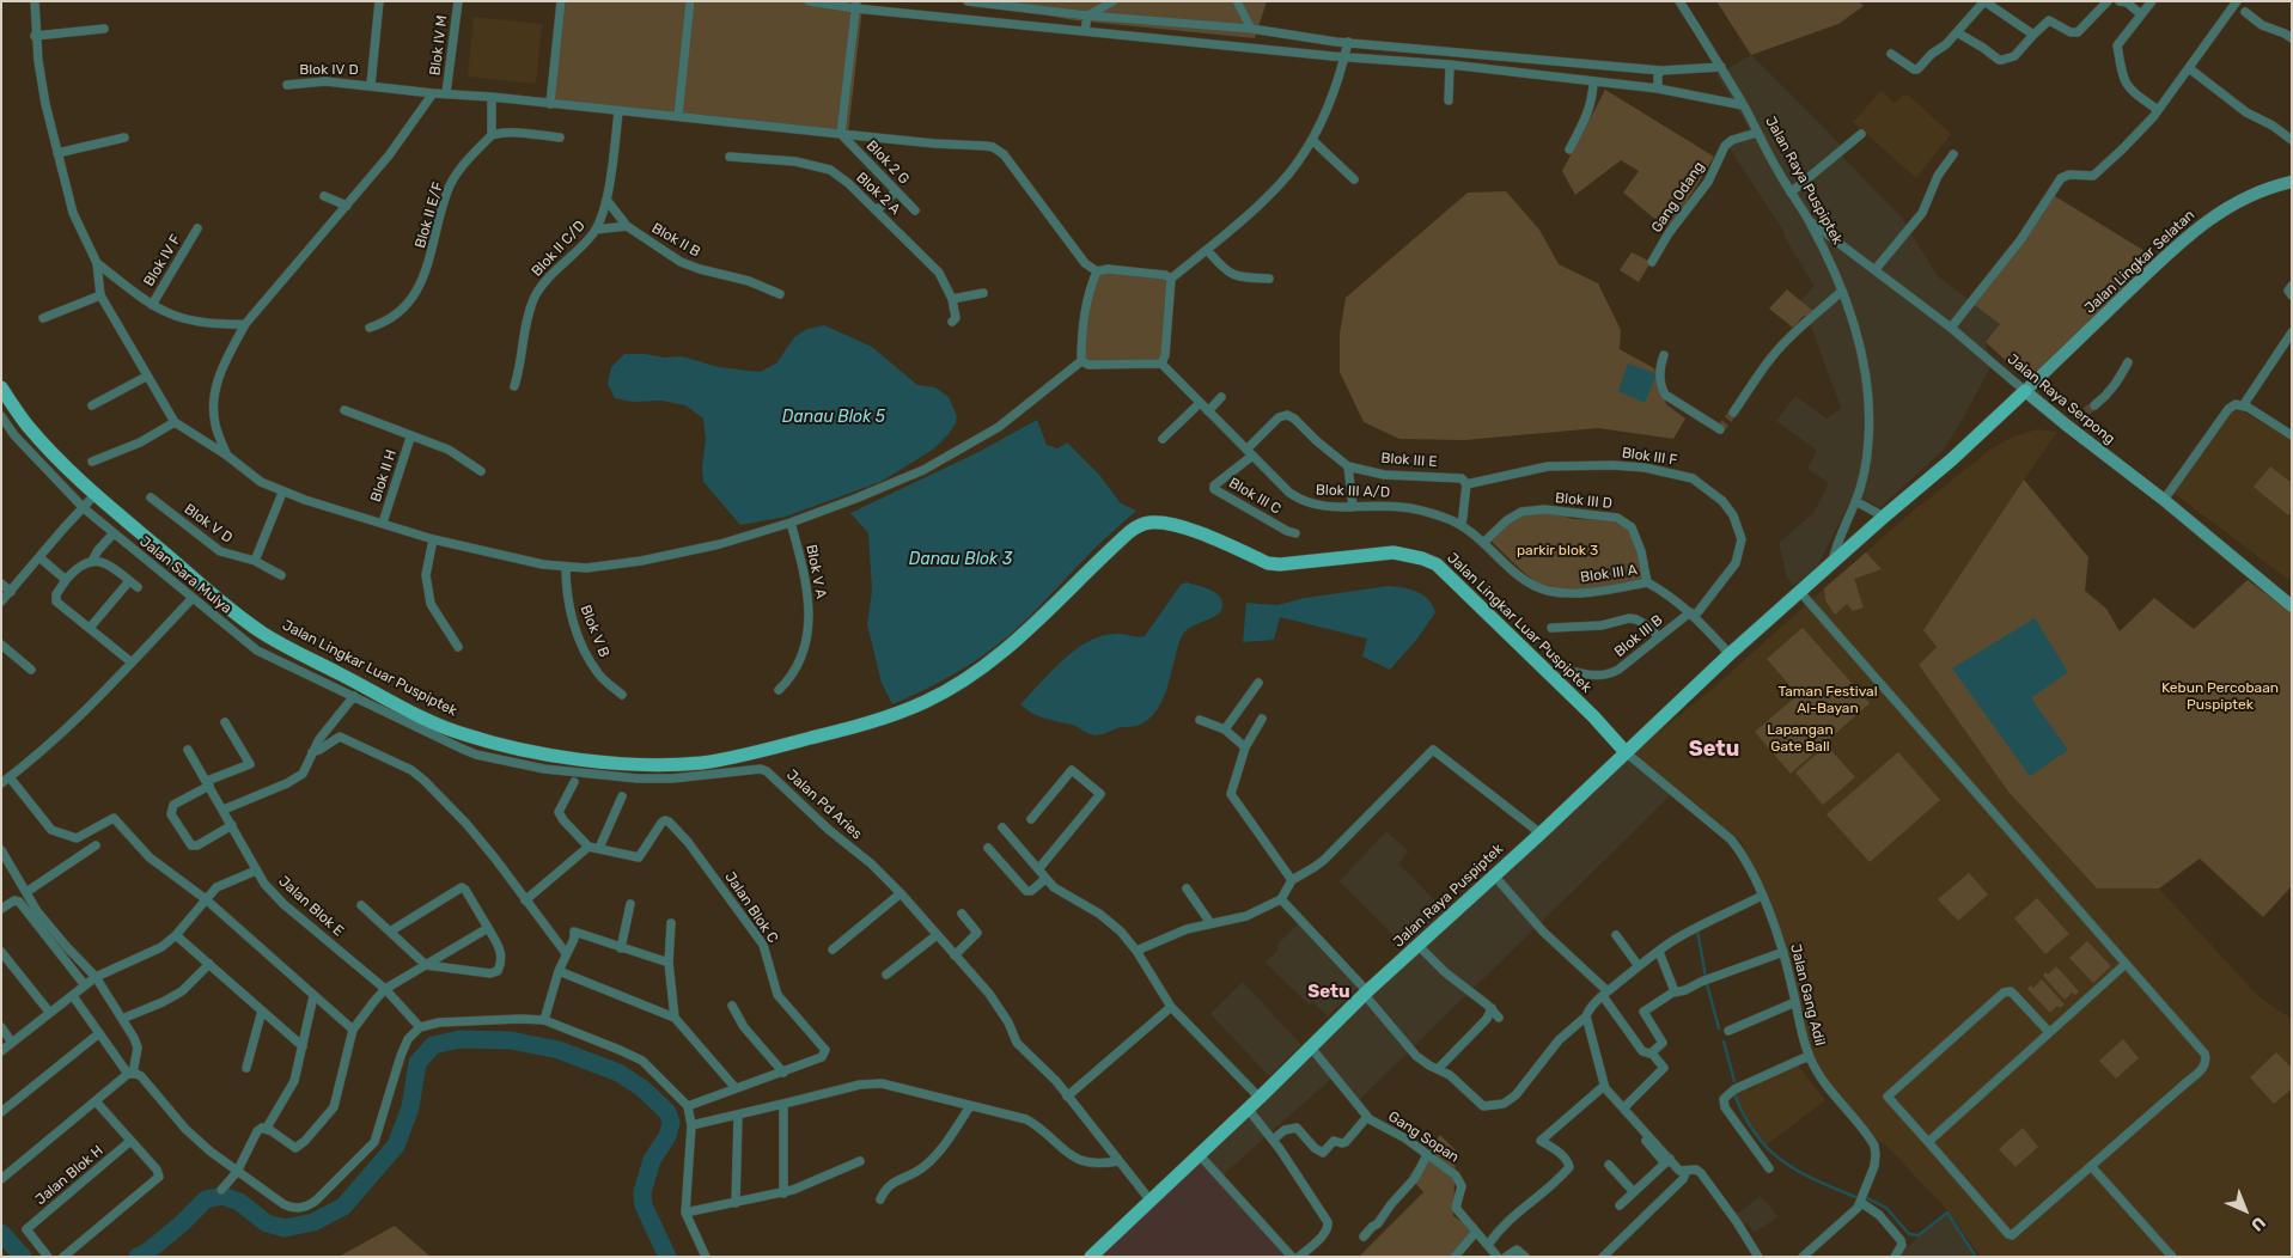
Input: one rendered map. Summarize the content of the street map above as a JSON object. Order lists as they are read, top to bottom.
{
  "streets": {
    "main road": [
      "Jalan Raya Puspiptek",
      "Jalan Lingkar Selatan",
      "Jalan Raya Serpong",
      "Jalan Lingkar Luar Puspiptek"
    ],
    "street": [
      "Blok IV M",
      "Blok IV D",
      "Blok 2 G",
      "Blok 2 A",
      "Gang Odang",
      "Blok II E/F",
      "Blok II B",
      "Blok II C/D",
      "Blok IV F",
      "Blok III F",
      "Blok III E",
      "Blok II H",
      "Blok III A/D",
      "Blok III C",
      "Blok III D",
      "Blok V D",
      "Blok V A",
      "Blok III A",
      "Jalan Sara Mulya",
      "Blok V B",
      "Blok III B",
      "Jalan Pd Aries",
      "Jalan Blok E",
      "Jalan Blok C",
      "Jalan Gang Adil",
      "Gang Sopan",
      "Jalan Blok H"
    ]
  },
  "crossings": [
    ["Blok IV M", "Blok IV D"],
    ["Blok IV D", "Blok 2 G"],
    ["Blok IV D", "Blok II C/D"],
    ["Jalan Raya Puspiptek", "Gang Odang"],
    ["Jalan Raya Puspiptek", "Jalan Lingkar Selatan"],
    ["Jalan Raya Puspiptek", "Jalan Raya Serpong"],
    ["Jalan Raya Puspiptek", "Jalan Lingkar Luar Puspiptek"],
    ["Jalan Raya Puspiptek", "Jalan Pd Aries"],
    ["Jalan Raya Puspiptek", "Jalan Gang Adil"],
    ["Jalan Raya Puspiptek", "Gang Sopan"],
    ["Blok II B", "Blok II C/D"],
    ["Jalan Lingkar Selatan", "Jalan Raya Serpong"],
    ["Blok III F", "Blok III E"],
    ["Blok III F", "Blok III B"],
    ["Blok III A/D", "Blok III C"],
    ["Blok III A/D", "Blok III D"],
    ["Blok III A/D", "Blok III A"],
    ["Blok III D", "Blok III A"],
    ["Jalan Sara Mulya", "Jalan Pd Aries"],
    ["Jalan Lingkar Luar Puspiptek", "Jalan Gang Adil"]
  ],
  "districts": ["Setu", "Setu"],
  "water": ["Danau Blok 5", "Danau Blok 3"],
  "parks": [
    "parkir blok 3",
    "Kebun Percobaan Puspiptek",
    "Taman Festival Al-Bayan",
    "Lapangan Gate Ball"
  ],
  "north": "bottom right"
}
